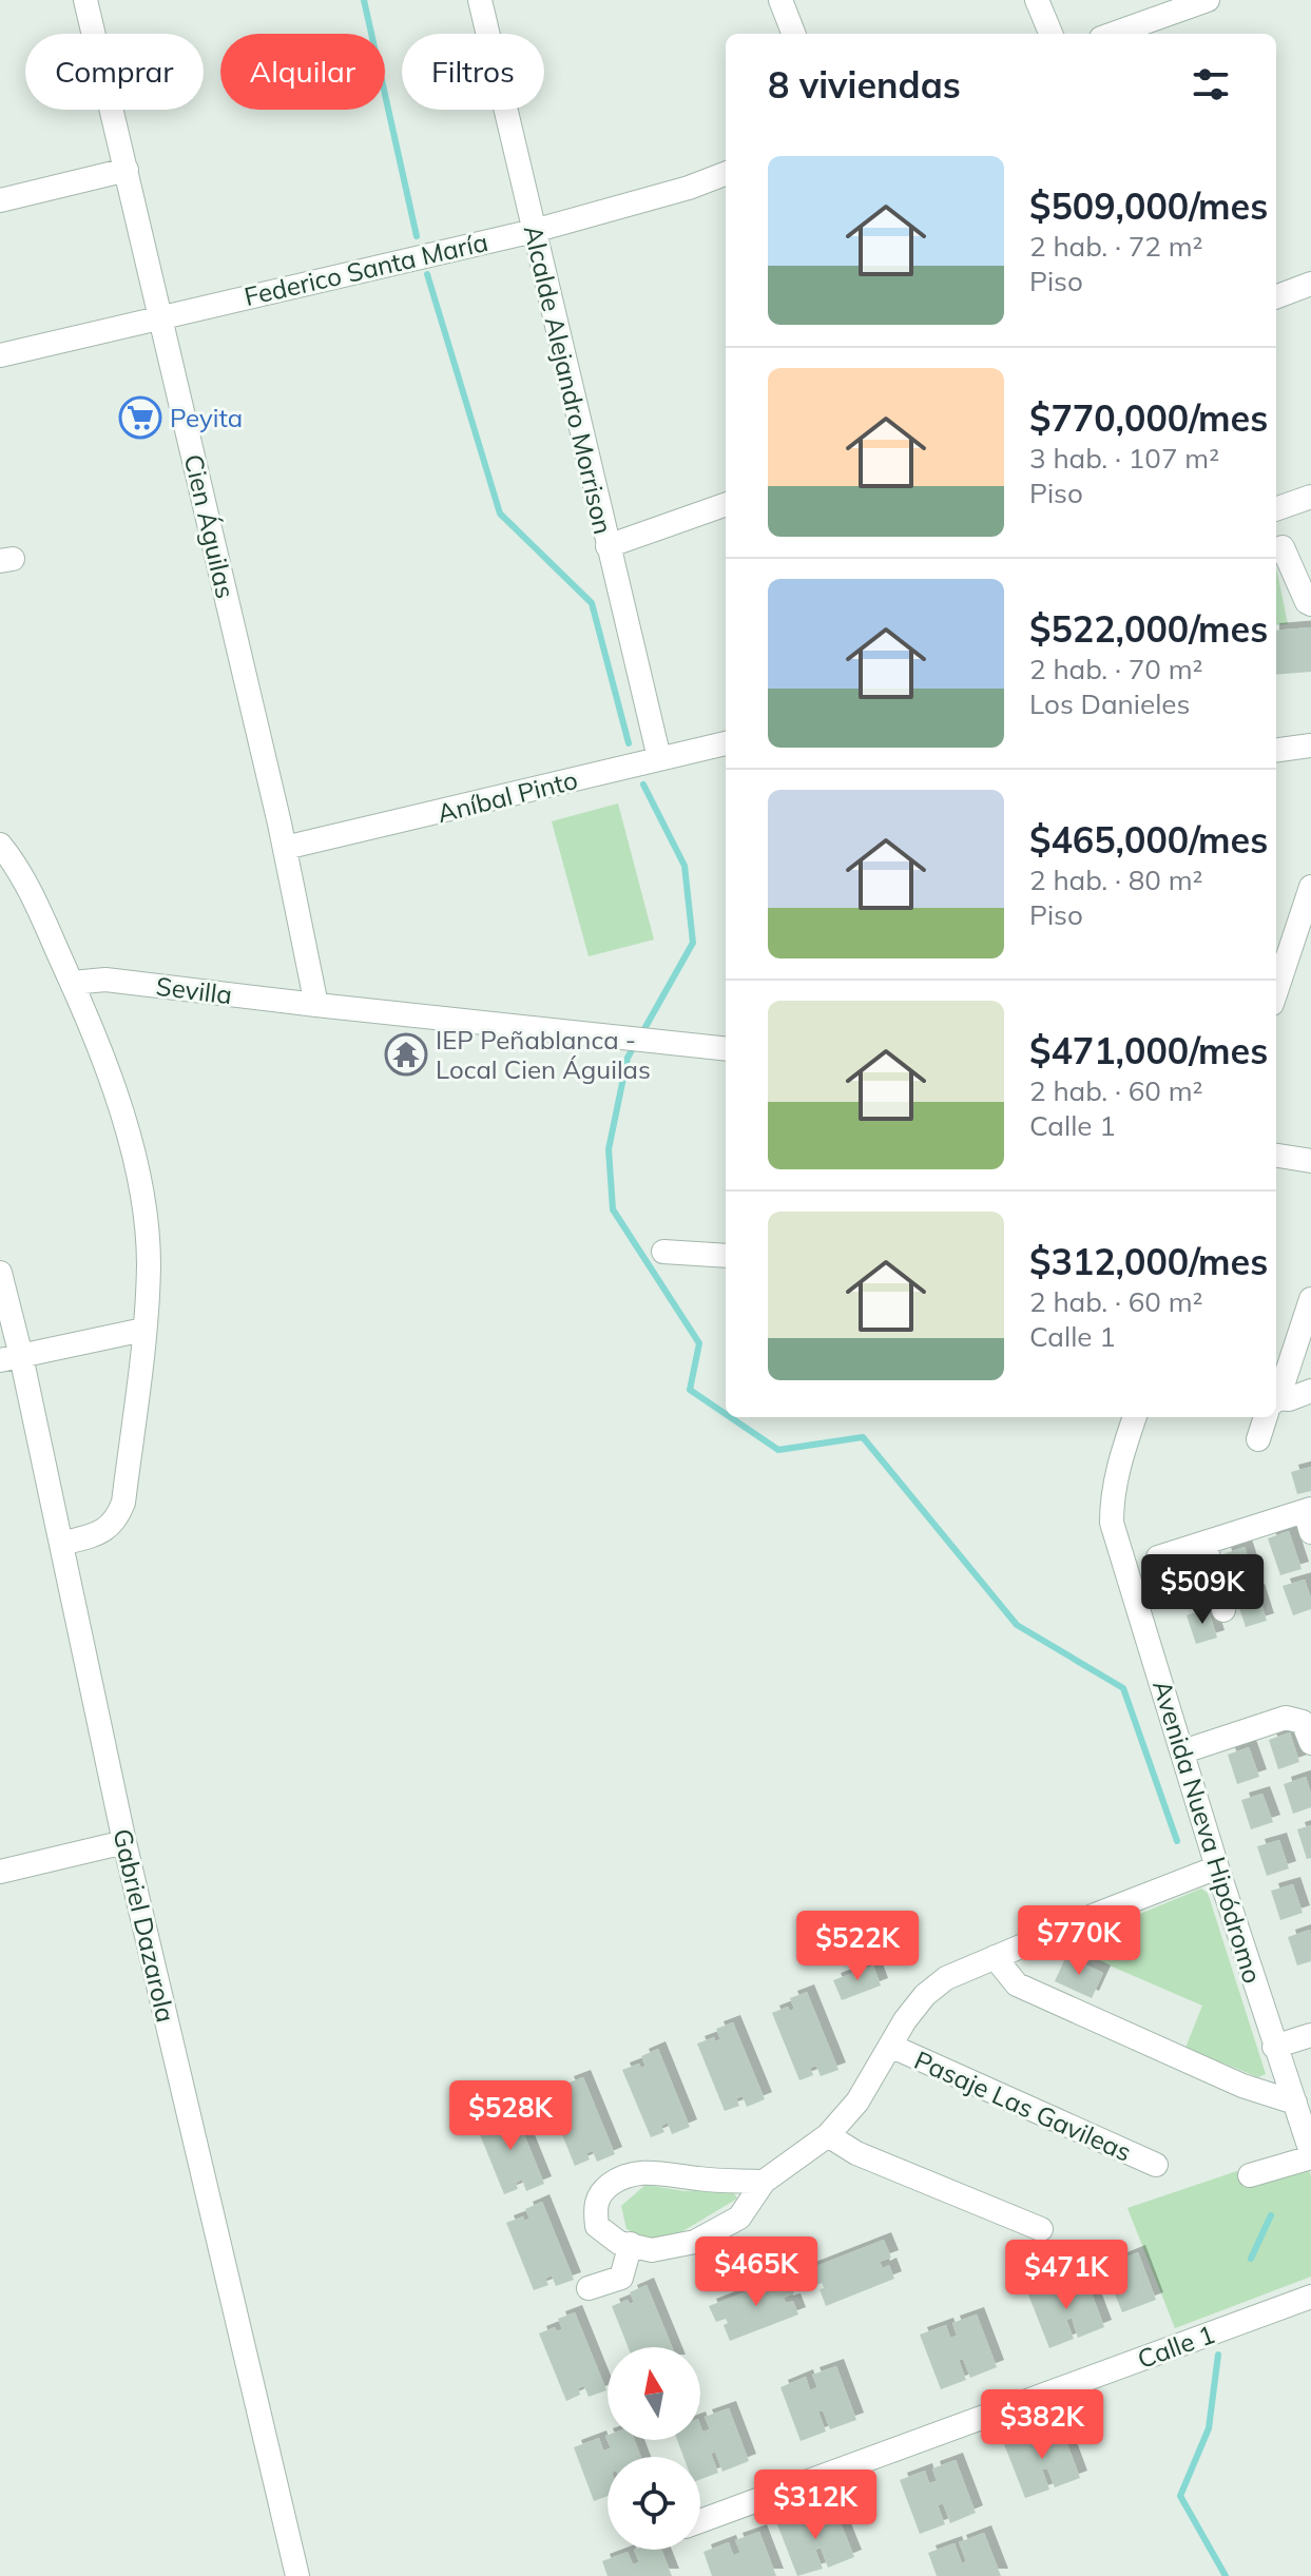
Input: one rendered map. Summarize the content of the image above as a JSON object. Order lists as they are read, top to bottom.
{
  "streets": {
    "street": [
      "Federico Santa María",
      "Alcalde Alejandro Morrison",
      "Cien Águilas",
      "Aníbal Pinto",
      "Sevilla",
      "Avenida Nueva Hipódromo",
      "Gabriel Dazarola",
      "Pasaje Las Gavileas",
      "Calle 1"
    ]
  },
  "crossings": [
    ["Federico Santa María", "Alcalde Alejandro Morrison"],
    ["Federico Santa María", "Cien Águilas"],
    ["Alcalde Alejandro Morrison", "Aníbal Pinto"],
    ["Cien Águilas", "Aníbal Pinto"],
    ["Cien Águilas", "Sevilla"]
  ],
  "places": {
    "supermarket": ["Peyita"],
    "temple": ["IEP Peñablanca - Local Cien Águilas"]
  },
  "north": "top",
  "page": {
    "chip": ["Comprar", "Alquilar", "Filtros"],
    "heading": "8 viviendas",
    "list": [
      {
        "name": "$509,000/mes",
        "note": "2 hab. · 72 m² · Piso"
      },
      {
        "name": "$770,000/mes",
        "note": "3 hab. · 107 m² · Piso"
      },
      {
        "name": "$522,000/mes",
        "note": "2 hab. · 70 m² · Los Danieles"
      },
      {
        "name": "$465,000/mes",
        "note": "2 hab. · 80 m² · Piso"
      },
      {
        "name": "$471,000/mes",
        "note": "2 hab. · 60 m² · Calle 1"
      },
      {
        "name": "$312,000/mes",
        "note": "2 hab. · 60 m² · Calle 1"
      }
    ],
    "price": [
      "$509K",
      "$770K",
      "$522K",
      "$528K",
      "$465K",
      "$471K",
      "$382K",
      "$312K"
    ]
  }
}
